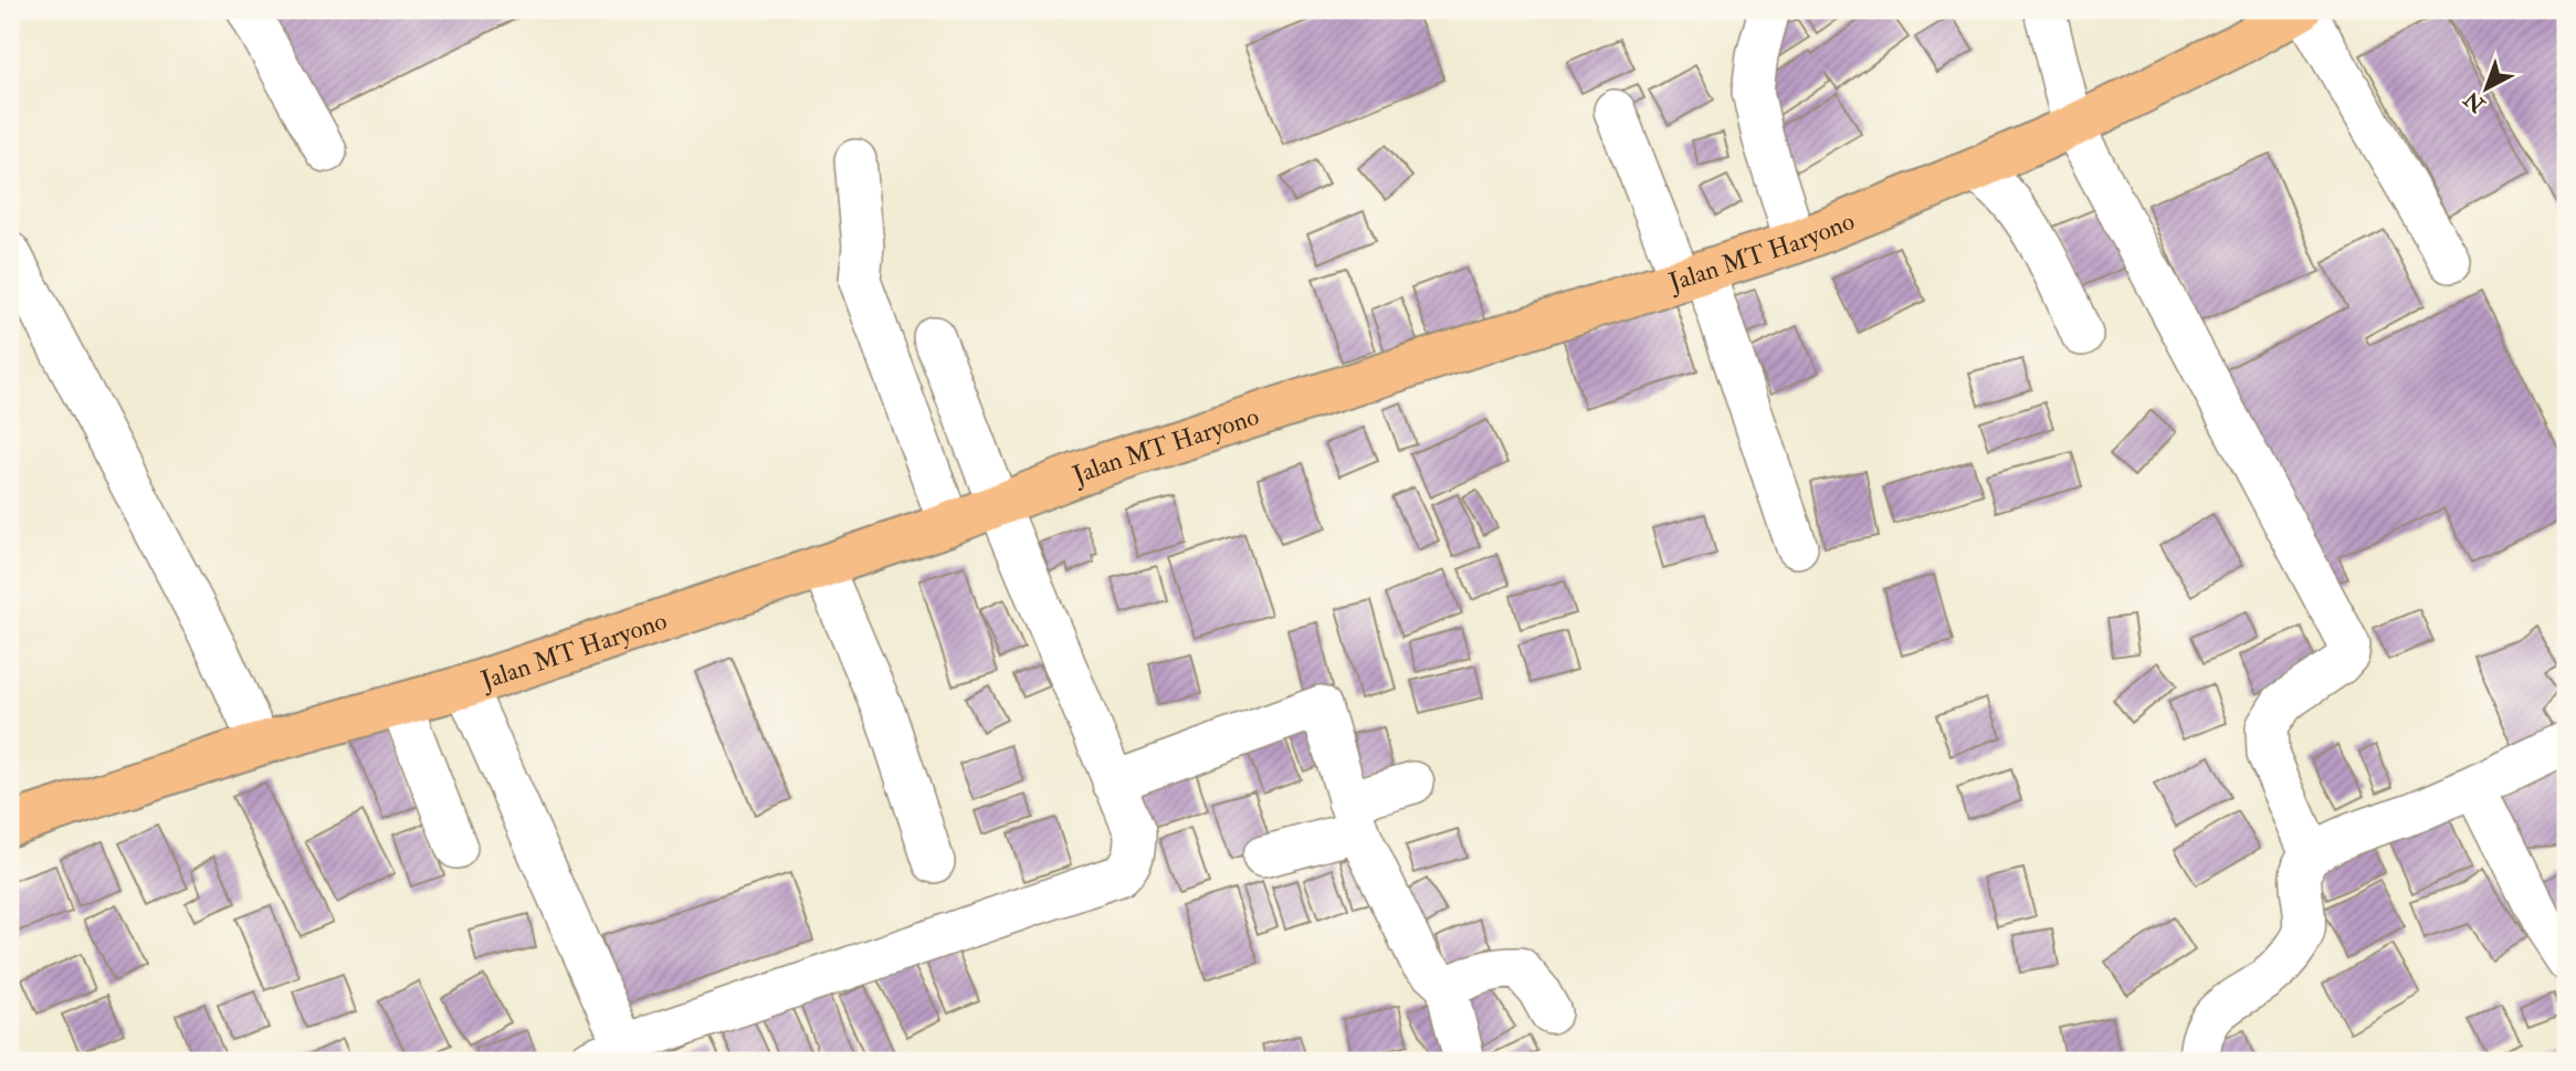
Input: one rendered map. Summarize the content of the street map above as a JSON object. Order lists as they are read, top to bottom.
{
  "streets": {
    "main road": ["Jalan MT Haryono"]
  },
  "north": "bottom left"
}
